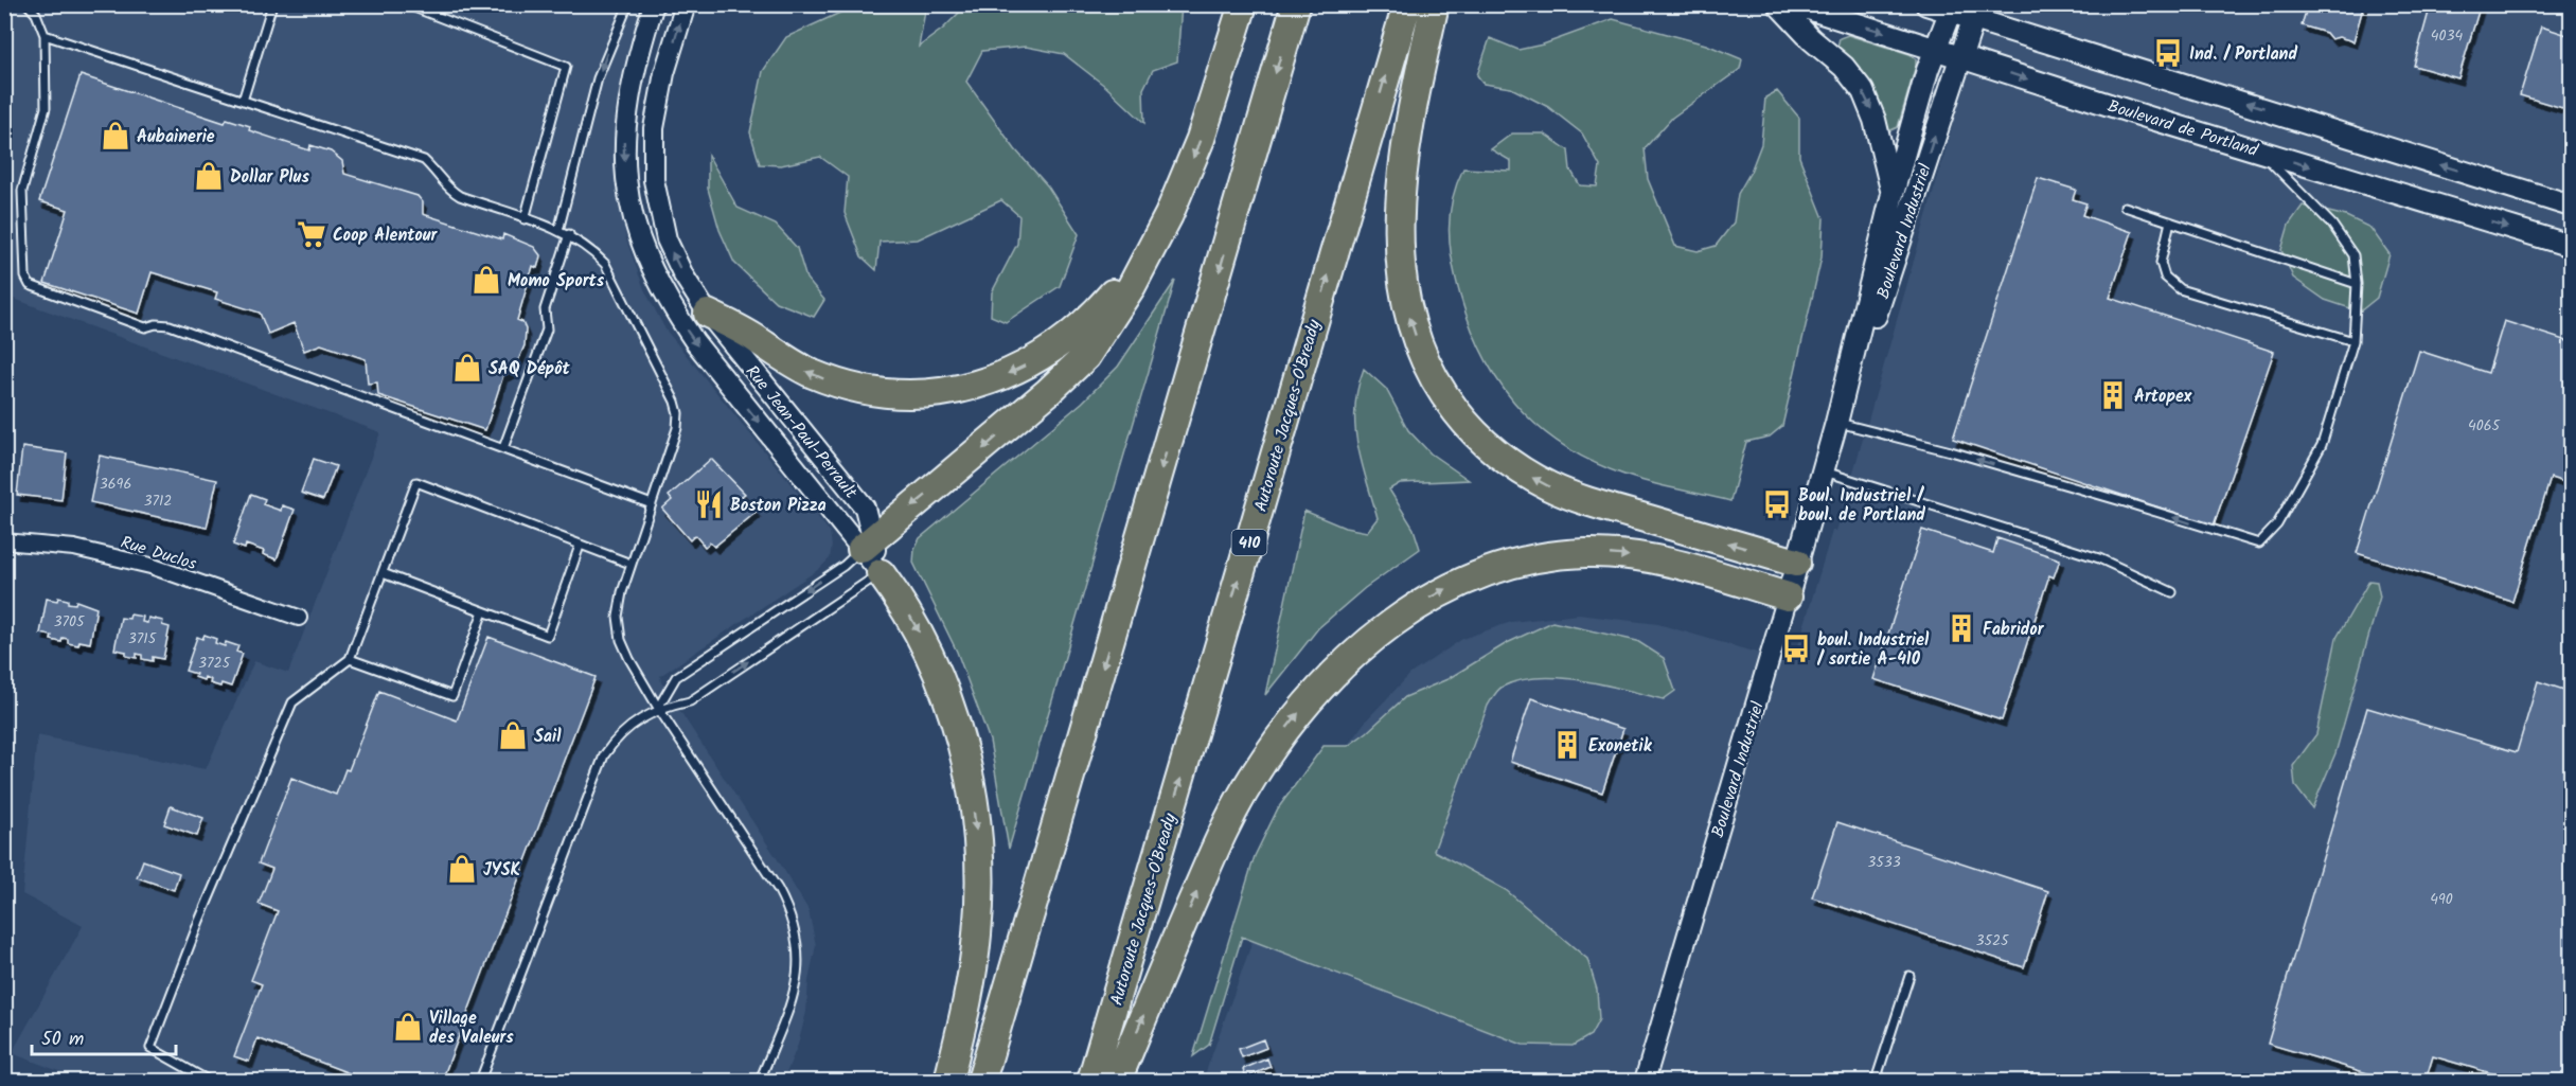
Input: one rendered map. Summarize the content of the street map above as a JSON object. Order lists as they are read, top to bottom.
{
  "streets": {
    "highway": ["Autoroute Jacques-O'Bready", "410"],
    "main road": ["Boulevard de Portland", "Boulevard Industriel"],
    "street": ["Rue Jean-Paul-Perrault", "Rue Duclos"]
  },
  "crossings": [
    ["Boulevard de Portland", "Boulevard Industriel"]
  ],
  "places": {
    "bus stop": ["Ind. / Portland", "Boul. Industriel / boul. de Portland", "boul. Industriel / sortie A-410"],
    "shop": [
      "Aubainerie",
      "Dollar Plus",
      "Momo Sports",
      "SAQ Dépôt",
      "Sail",
      "JYSK",
      "Village des Valeurs"
    ],
    "supermarket": ["Coop Alentour"],
    "building": ["Artopex", "Fabridor", "Exonetik"],
    "restaurant": ["Boston Pizza"]
  },
  "house_numbers": [
    "4034",
    "4065",
    "3696",
    "3712",
    "3705",
    "3715",
    "3725",
    "3533",
    "490",
    "3525"
  ],
  "scale_bar": "50 m"
}
